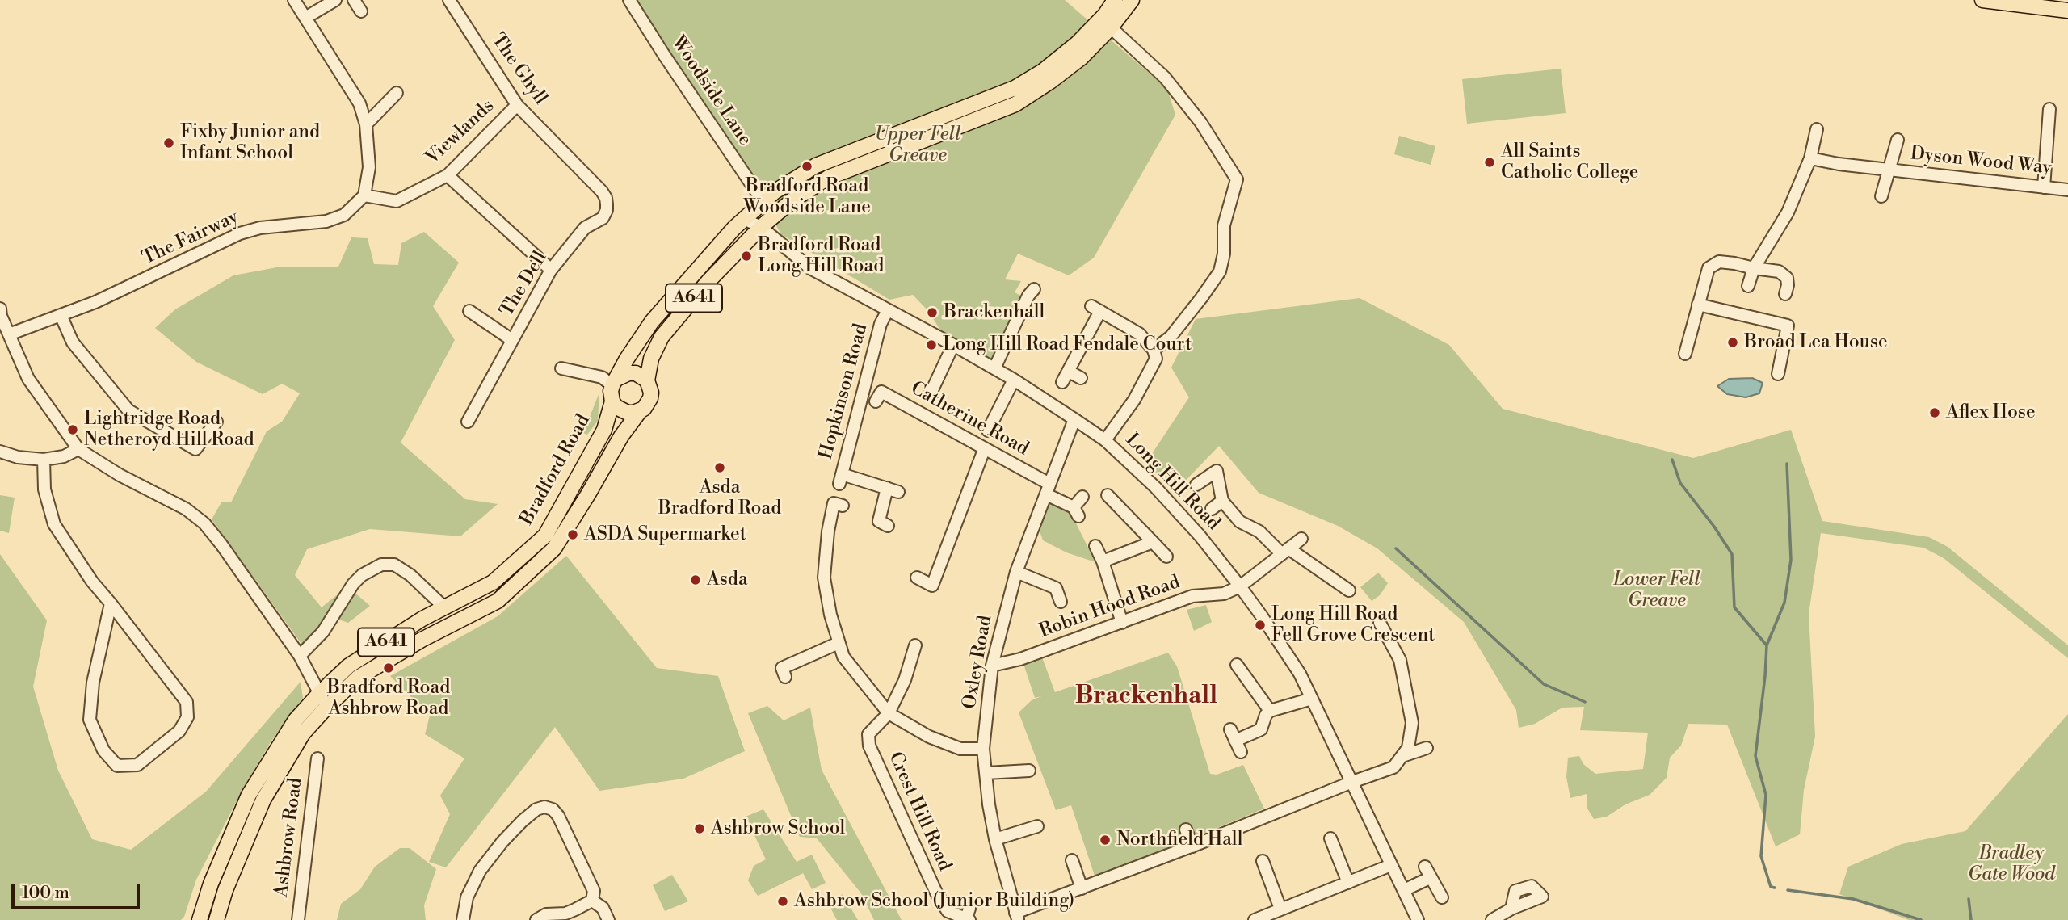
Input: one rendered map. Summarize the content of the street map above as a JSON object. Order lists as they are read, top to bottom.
{
  "streets": {
    "main road": ["A641", "Bradford Road"],
    "street": [
      "The Ghyll",
      "Woodside Lane",
      "Viewlands",
      "Dyson Wood Way",
      "The Fairway",
      "The Dell",
      "Hopkinson Road",
      "Catherine Road",
      "Long Hill Road",
      "Robin Hood Road",
      "Oxley Road",
      "Crest Hill Road",
      "Ashbrow Road"
    ]
  },
  "crossings": [
    ["The Ghyll", "Viewlands"],
    ["The Ghyll", "The Dell"],
    ["Woodside Lane", "Bradford Road"],
    ["Viewlands", "The Fairway"],
    ["Hopkinson Road", "Long Hill Road"],
    ["Catherine Road", "Oxley Road"],
    ["Bradford Road", "Long Hill Road"],
    ["Long Hill Road", "Robin Hood Road"],
    ["Long Hill Road", "Oxley Road"],
    ["Robin Hood Road", "Oxley Road"]
  ],
  "districts": ["Brackenhall"],
  "parks": ["Upper Fell Greave", "Lower Fell Greave", "Bradley Gate Wood"],
  "places": [
    "Fixby Junior and Infant School",
    "All Saints Catholic College",
    "Bradford Road Woodside Lane",
    "Bradford Road Long Hill Road",
    "Brackenhall",
    "Broad Lea House",
    "Long Hill Road Fendale Court",
    "Aflex Hose",
    "Lightridge Road Netheroyd Hill Road",
    "Asda Bradford Road",
    "ASDA Supermarket",
    "Asda",
    "Long Hill Road Fell Grove Crescent",
    "Bradford Road Ashbrow Road",
    "Ashbrow School",
    "Northfield Hall",
    "Ashbrow School (Junior Building)"
  ],
  "scale_bar": "100 m"
}
